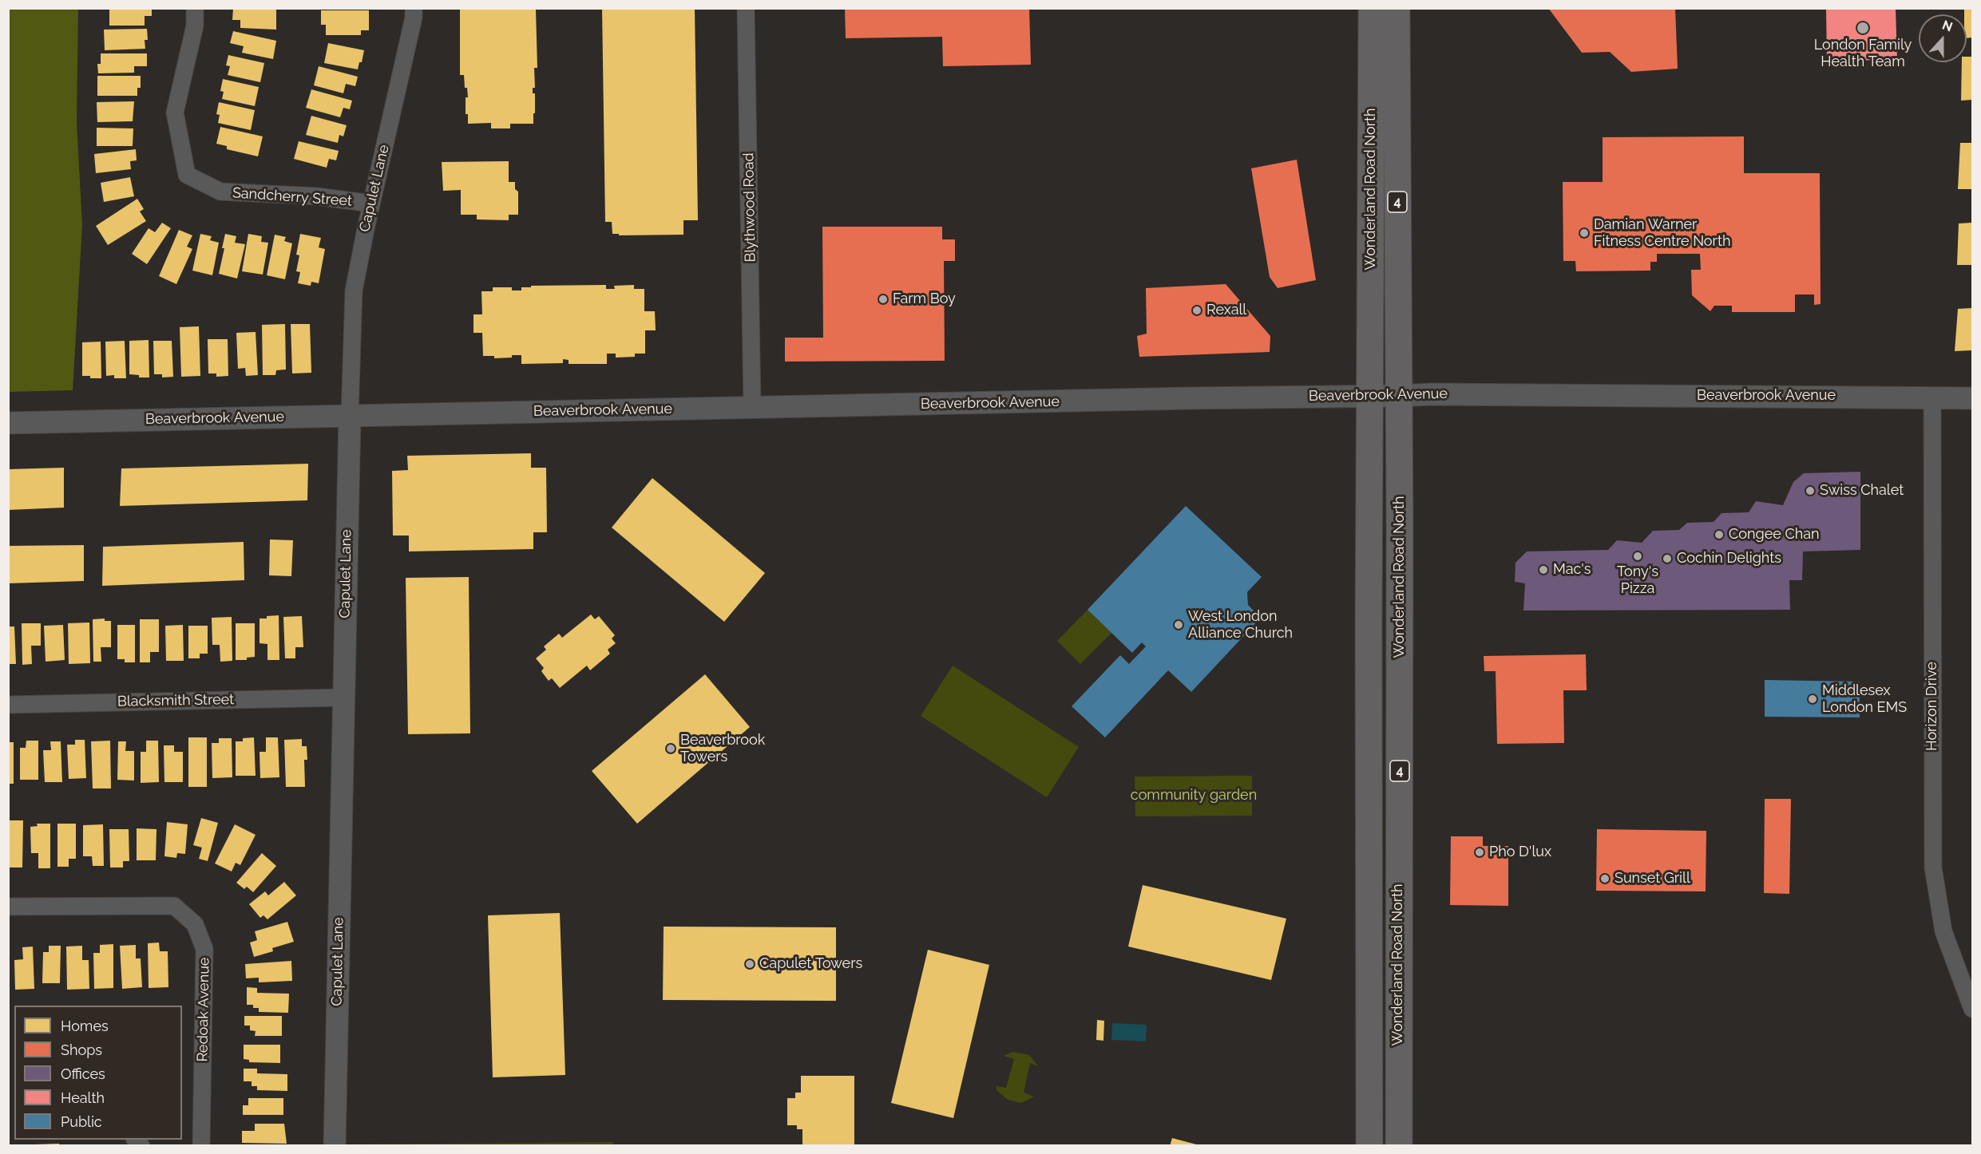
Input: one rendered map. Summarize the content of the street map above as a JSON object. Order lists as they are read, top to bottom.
{
  "streets": {
    "main road": ["Wonderland Road North", "4"],
    "street": [
      "Capulet Lane",
      "Sandcherry Street",
      "Blythwood Road",
      "Beaverbrook Avenue",
      "Blacksmith Street",
      "Horizon Drive",
      "Redoak Avenue"
    ]
  },
  "crossings": [
    ["Capulet Lane", "Sandcherry Street"],
    ["Capulet Lane", "Beaverbrook Avenue"],
    ["Capulet Lane", "Blacksmith Street"],
    ["Wonderland Road North", "Beaverbrook Avenue"],
    ["Blythwood Road", "Beaverbrook Avenue"],
    ["Beaverbrook Avenue", "Horizon Drive"]
  ],
  "parks": ["community garden"],
  "places": [
    "London Family Health Team",
    "Damian Warner Fitness Centre North",
    "Farm Boy",
    "Rexall",
    "Swiss Chalet",
    "Congee Chan",
    "Tony's Pizza",
    "Cochin Delights",
    "Mac's",
    "West London Alliance Church",
    "Middlesex London EMS",
    "Beaverbrook Towers",
    "Pho D'lux",
    "Sunset Grill",
    "Capulet Towers"
  ],
  "legend": [
    "Homes",
    "Shops",
    "Offices",
    "Health",
    "Public"
  ],
  "north": "top"
}
